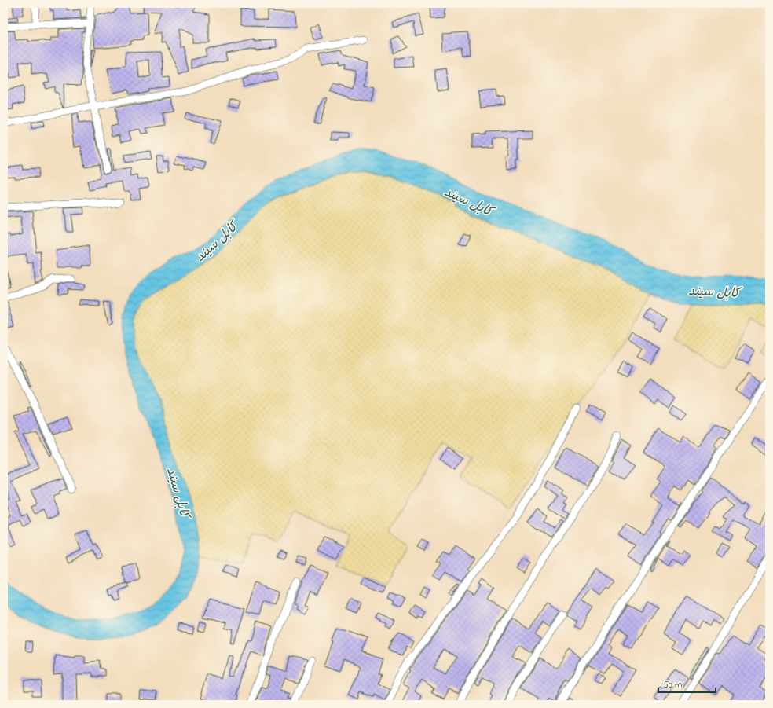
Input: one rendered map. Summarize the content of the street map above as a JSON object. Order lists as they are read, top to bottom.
{
  "water": ["کابل سيند"],
  "scale_bar": "50 m"
}
